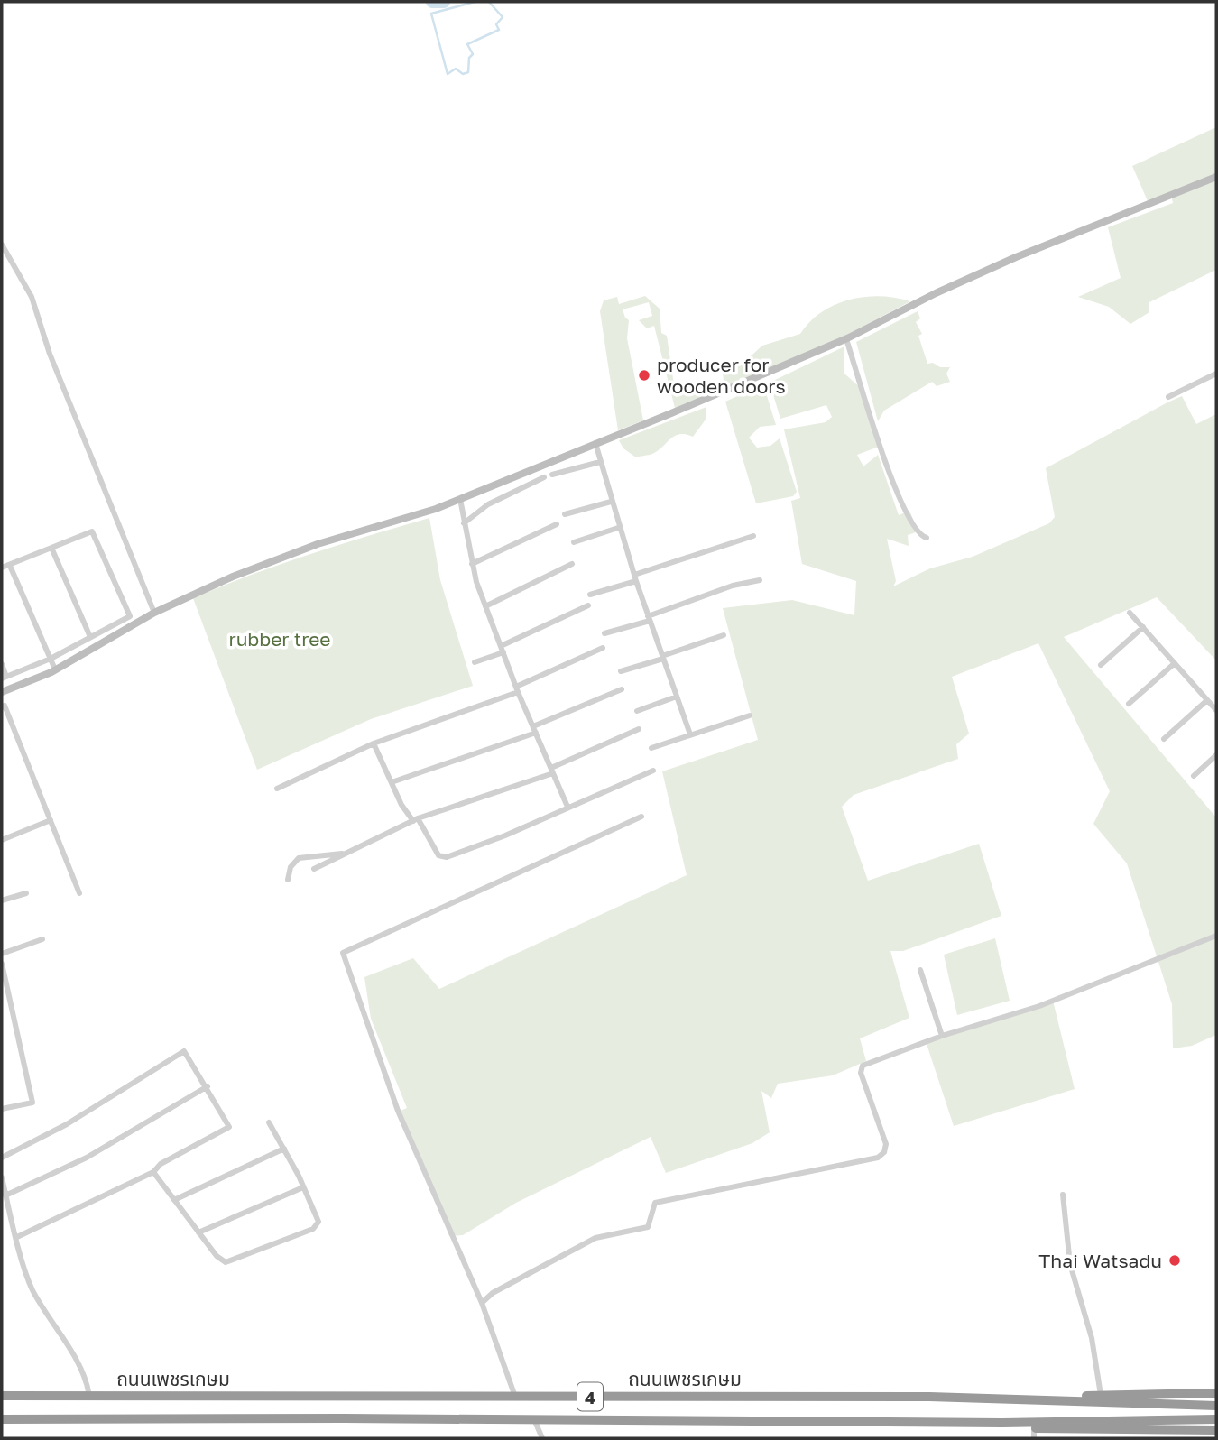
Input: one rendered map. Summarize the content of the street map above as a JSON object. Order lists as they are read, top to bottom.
{
  "streets": {
    "highway": ["ถนนเพชรเกษม", "4"]
  },
  "parks": ["rubber tree"],
  "places": ["producer for wooden doors", "Thai Watsadu"]
}
